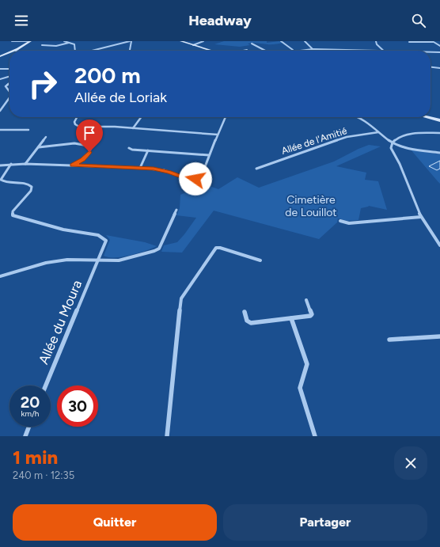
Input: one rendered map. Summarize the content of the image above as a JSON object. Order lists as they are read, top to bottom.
{
  "streets": {
    "street": ["Allée de l'Amitié", "Allée du Moura"]
  },
  "parks": ["Cimetière de Louillot"],
  "page": {
    "header": "Headway",
    "turn": ["200 m", "Allée de Loriak"],
    "speed": "20 km/h",
    "limit": "30",
    "heading": ["1 min", "240 m · 12:35"],
    "buttons": ["Quitter", "Partager"]
  }
}
